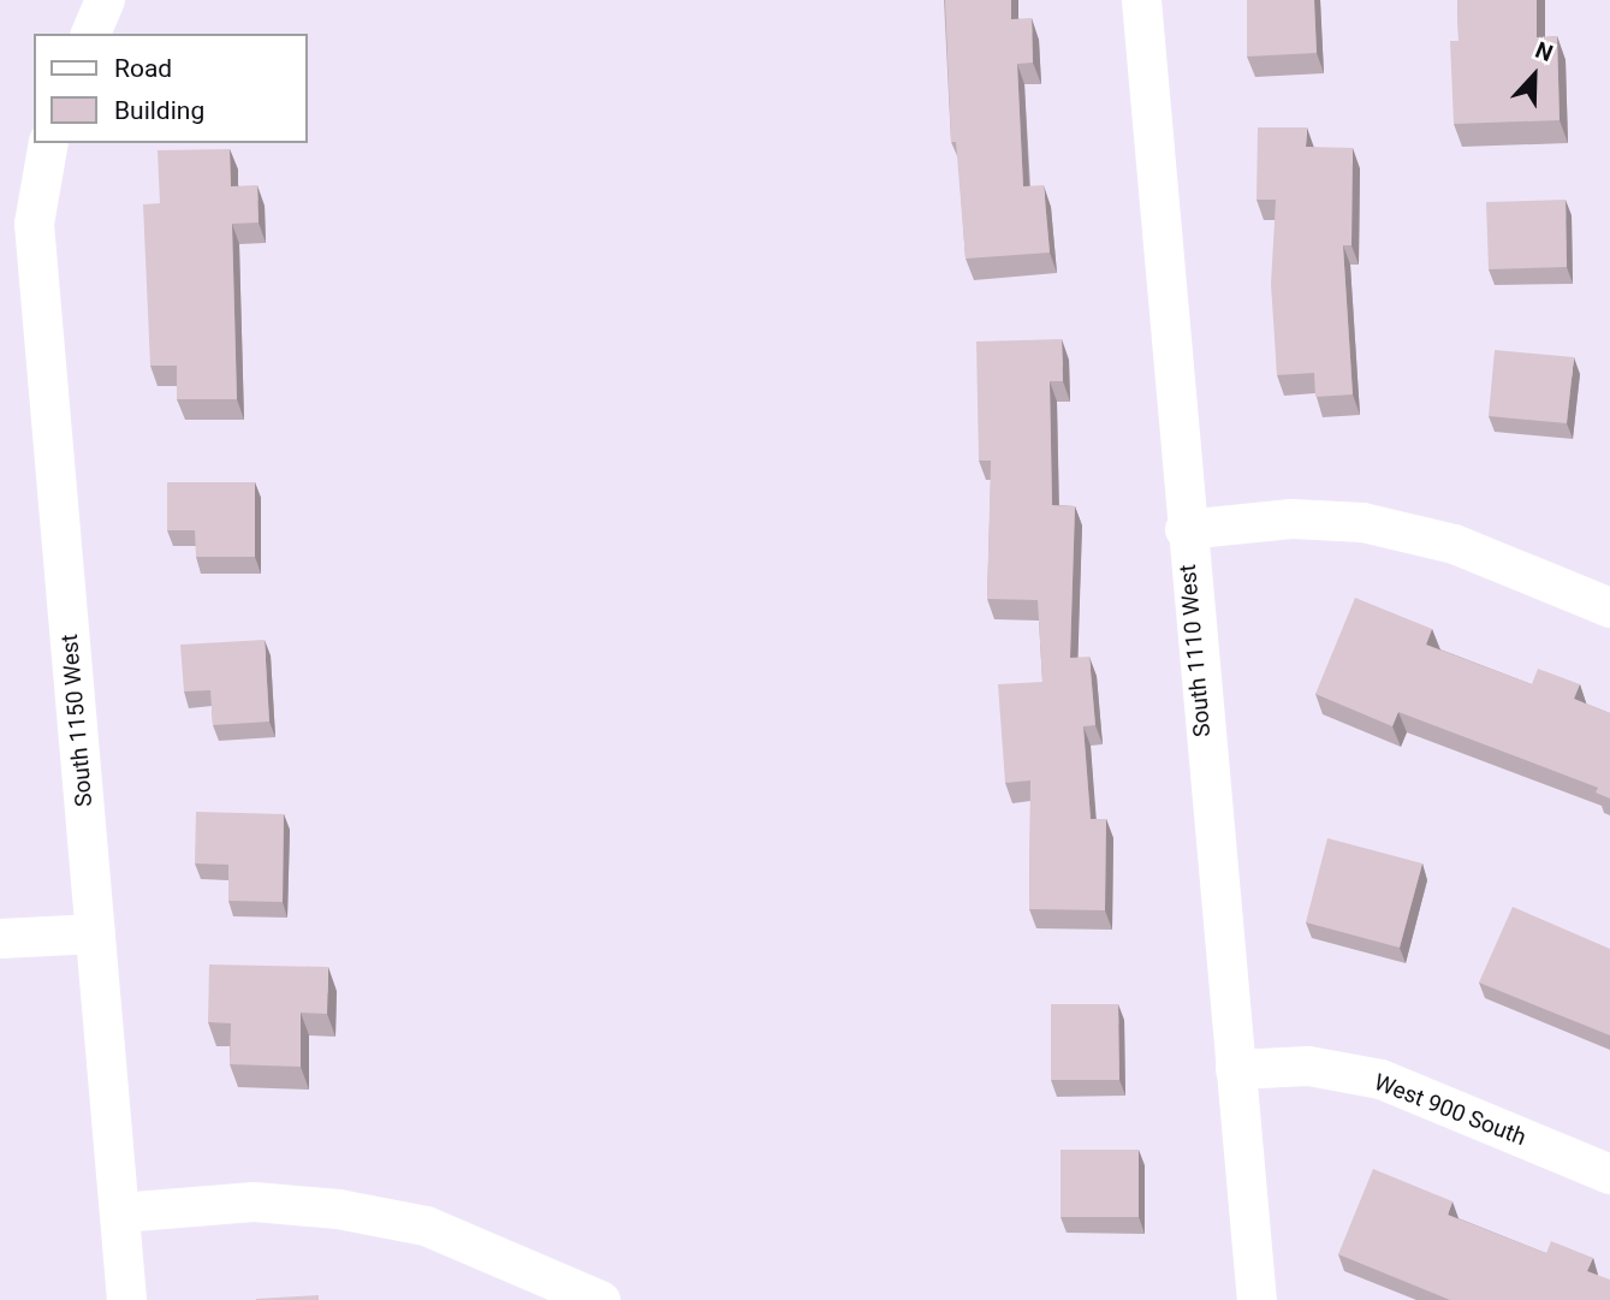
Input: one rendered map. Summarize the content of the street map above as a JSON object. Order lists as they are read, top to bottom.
{
  "streets": {
    "street": ["South 1110 West", "South 1150 West", "West 900 South"]
  },
  "crossings": [
    ["South 1110 West", "West 900 South"]
  ],
  "legend": ["Road", "Building"],
  "north": "top"
}
